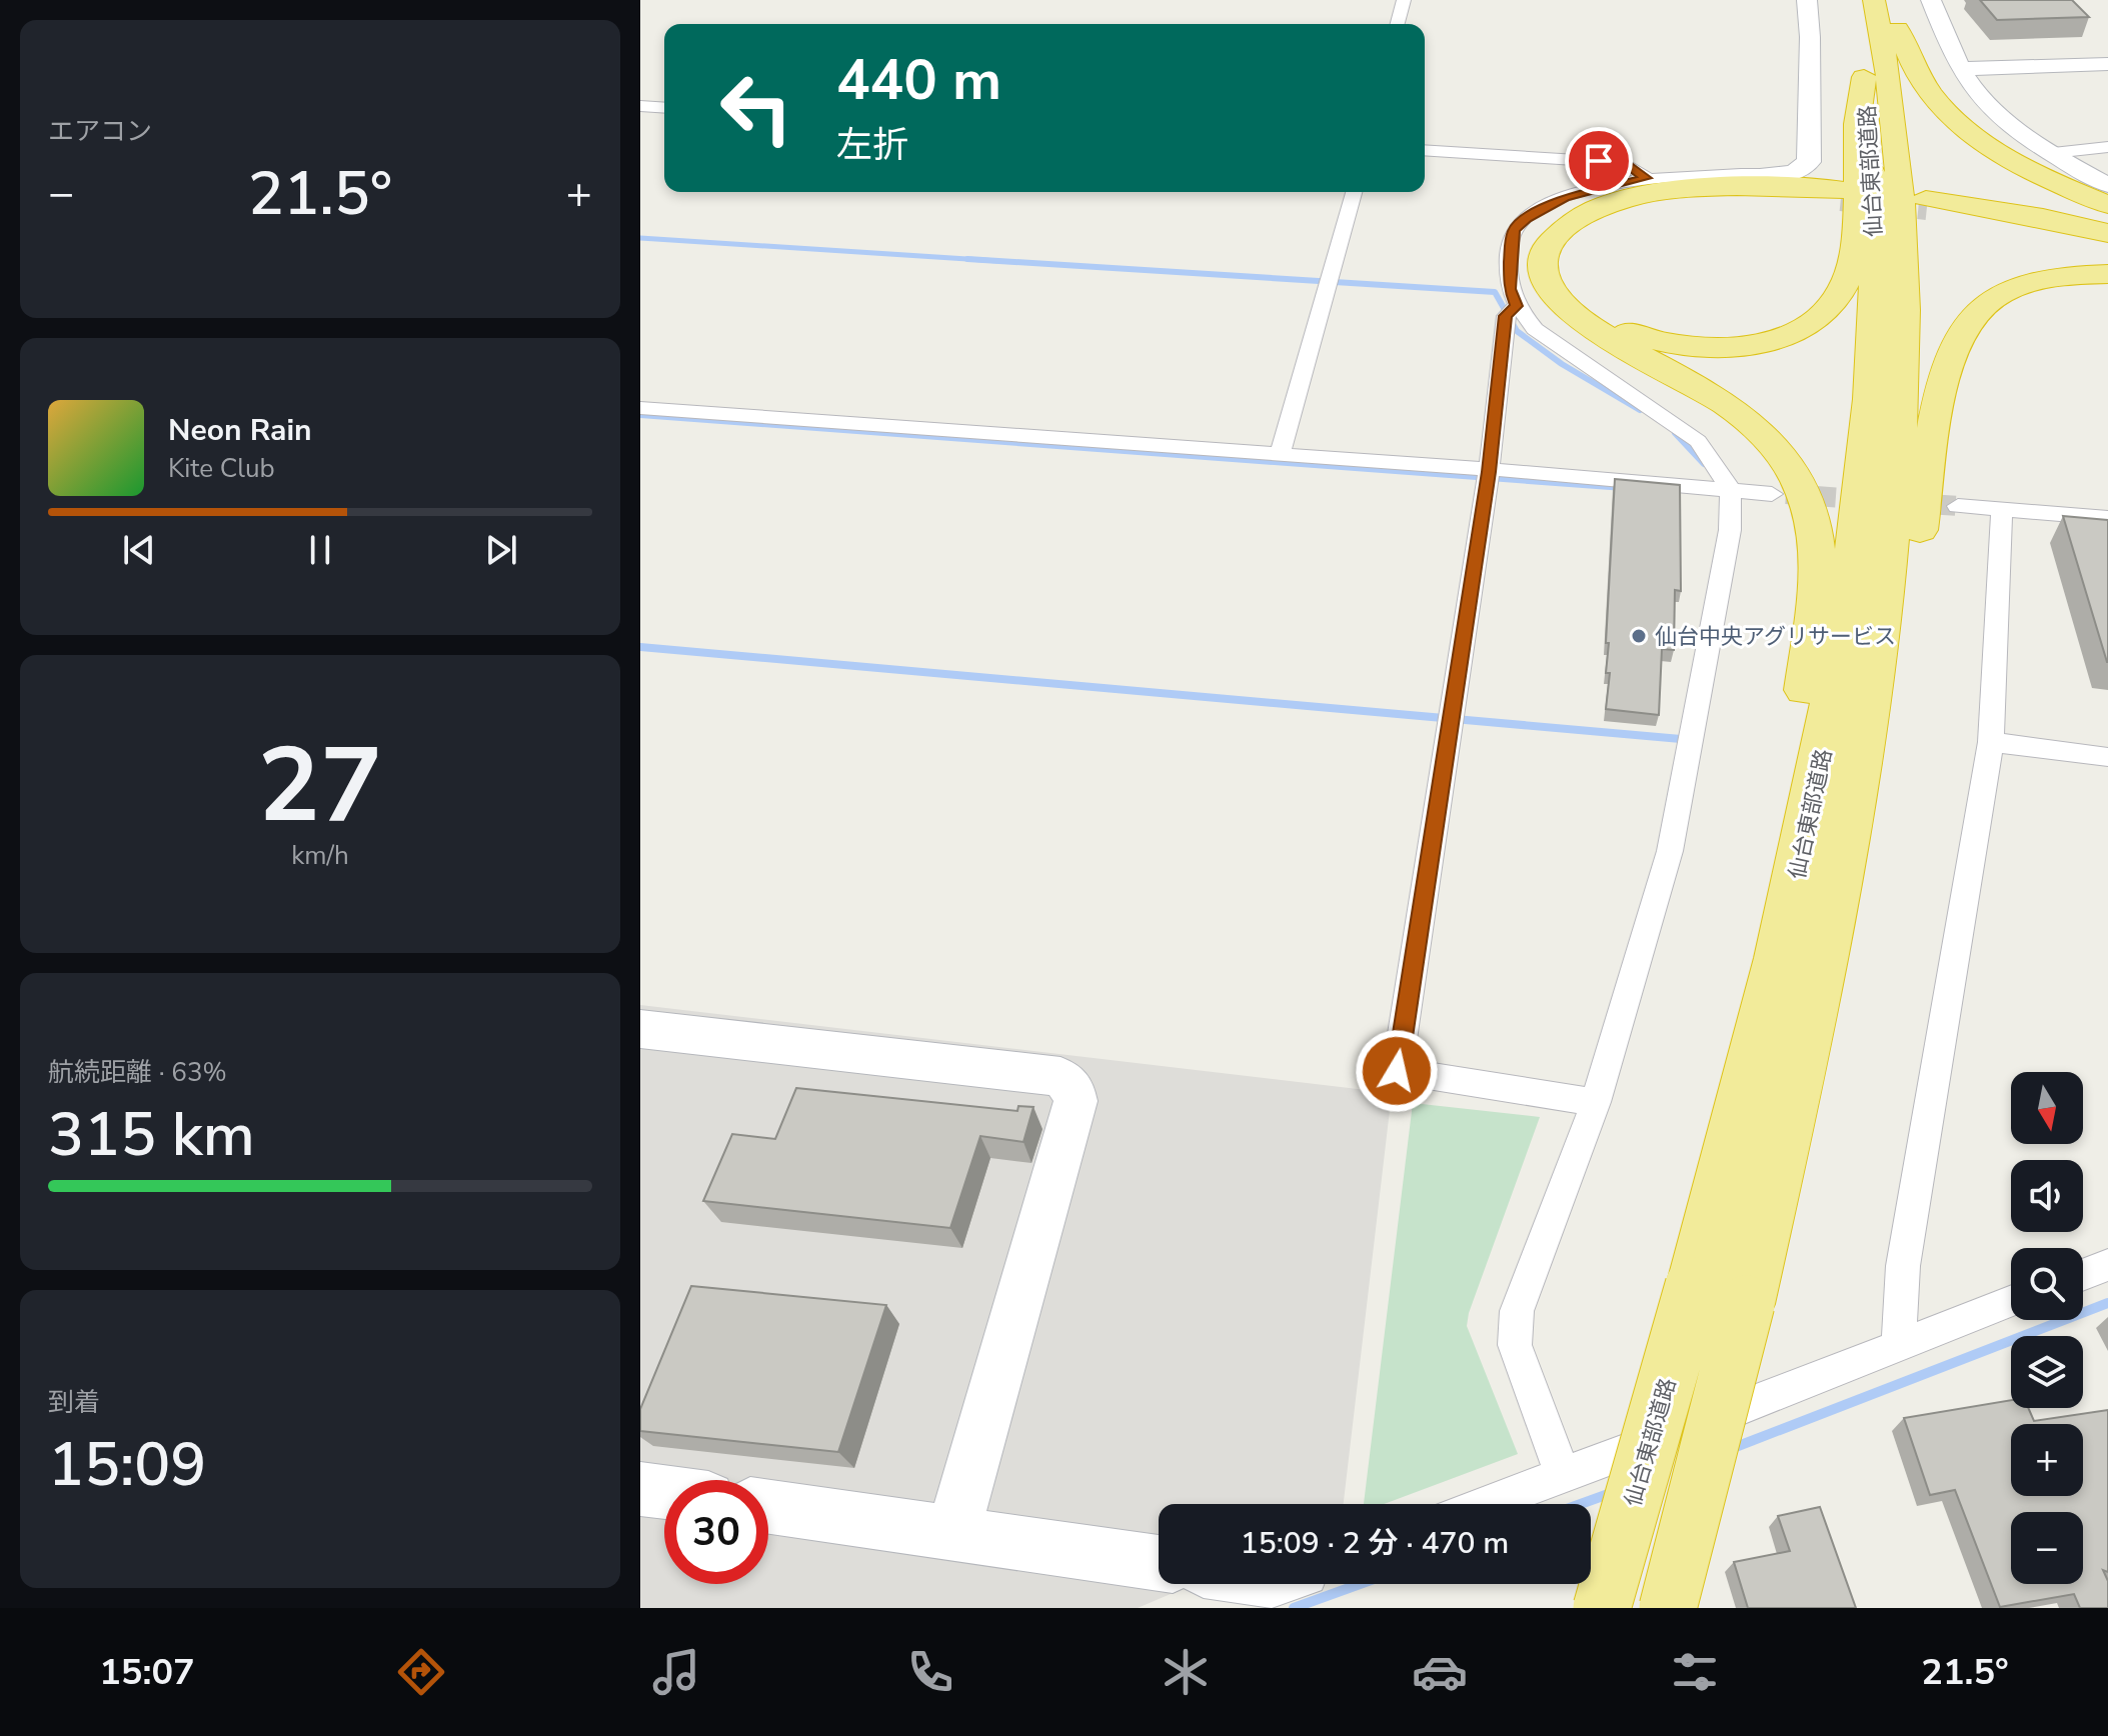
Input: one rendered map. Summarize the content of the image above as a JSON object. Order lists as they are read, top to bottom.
{
  "streets": {
    "highway": ["仙台東部道路"]
  },
  "places": ["仙台中央アグリサービス"],
  "north": "bottom",
  "page": {
    "tile": [
      "エアコン",
      ["27", "km/h"],
      ["航続距離 · 63%", "315 km"],
      ["到着", "15:09"]
    ],
    "turn": ["440 m", "左折"],
    "heat": ["−", "21.5°", "+"],
    "song": ["Neon Rain", "Kite Club"],
    "map_buttons": ["+", "−"],
    "limit": "30",
    "trip": "15:09 · 2 分 · 470 m",
    "tabs": ["15:07", "21.5°"]
  }
}
